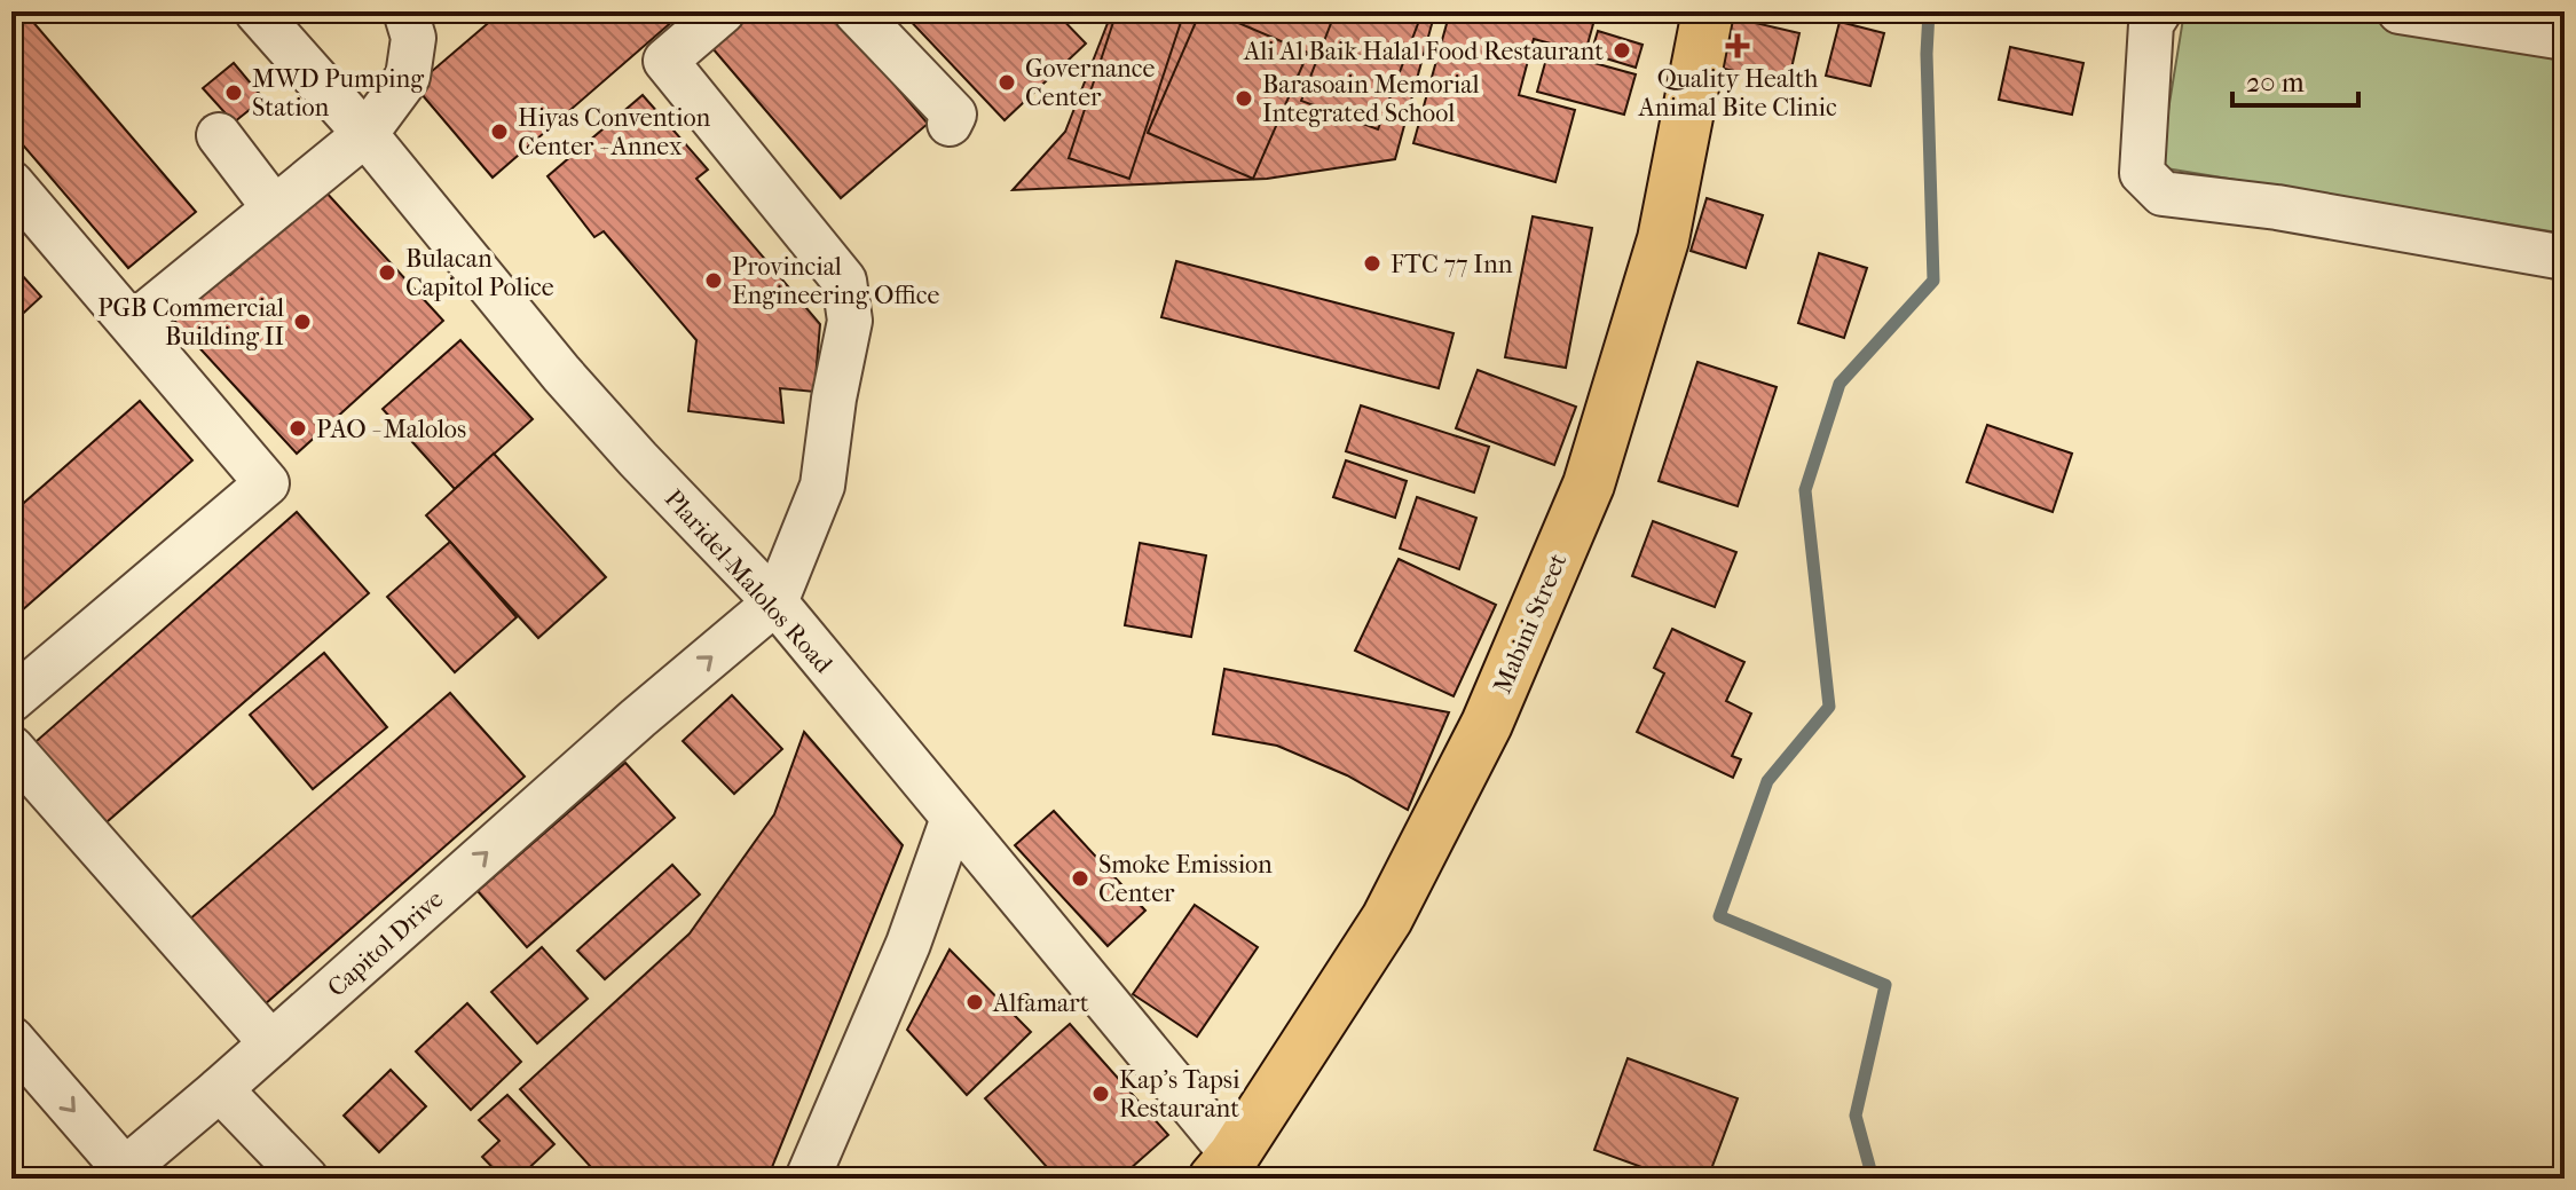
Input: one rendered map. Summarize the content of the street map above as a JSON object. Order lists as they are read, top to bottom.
{
  "streets": {
    "main road": ["Mabini Street"],
    "street": ["Plaridel-Malolos Road", "Capitol Drive"]
  },
  "crossings": [
    ["Plaridel-Malolos Road", "Mabini Street"],
    ["Plaridel-Malolos Road", "Capitol Drive"]
  ],
  "one_way": ["Capitol Drive"],
  "places": {
    "health": ["Quality Health Animal Bite Clinic"],
    "other": [
      "Ali Al Baik Halal Food Restaurant",
      "Governance Center",
      "MWD Pumping Station",
      "Barasoain Memorial Integrated School",
      "Hiyas Convention Center - Annex",
      "FTC 77 Inn",
      "Bulacan Capitol Police",
      "Provincial Engineering Office",
      "PGB Commercial Building II",
      "PAO - Malolos",
      "Smoke Emission Center",
      "Alfamart",
      "Kap's Tapsi Restaurant"
    ]
  },
  "scale_bar": "20 m"
}
